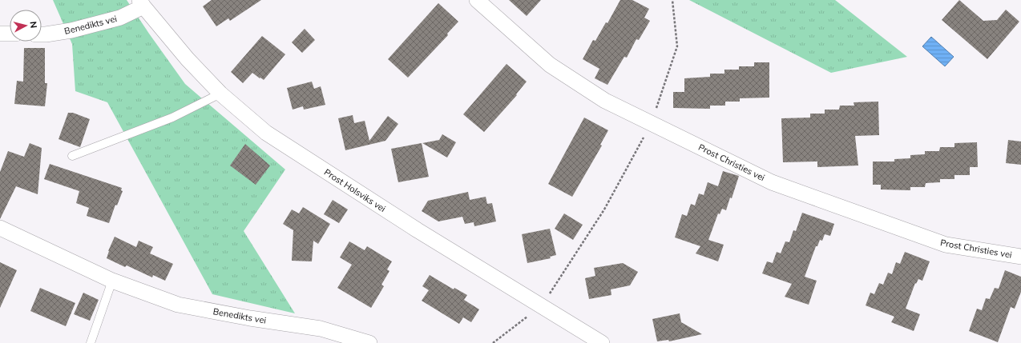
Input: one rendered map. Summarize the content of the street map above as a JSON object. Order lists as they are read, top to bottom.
{
  "streets": {
    "street": ["Benedikts vei", "Prost Christies vei", "Prost Holsviks vei"]
  },
  "crossings": [
    ["Benedikts vei", "Prost Holsviks vei"]
  ],
  "north": "right"
}
